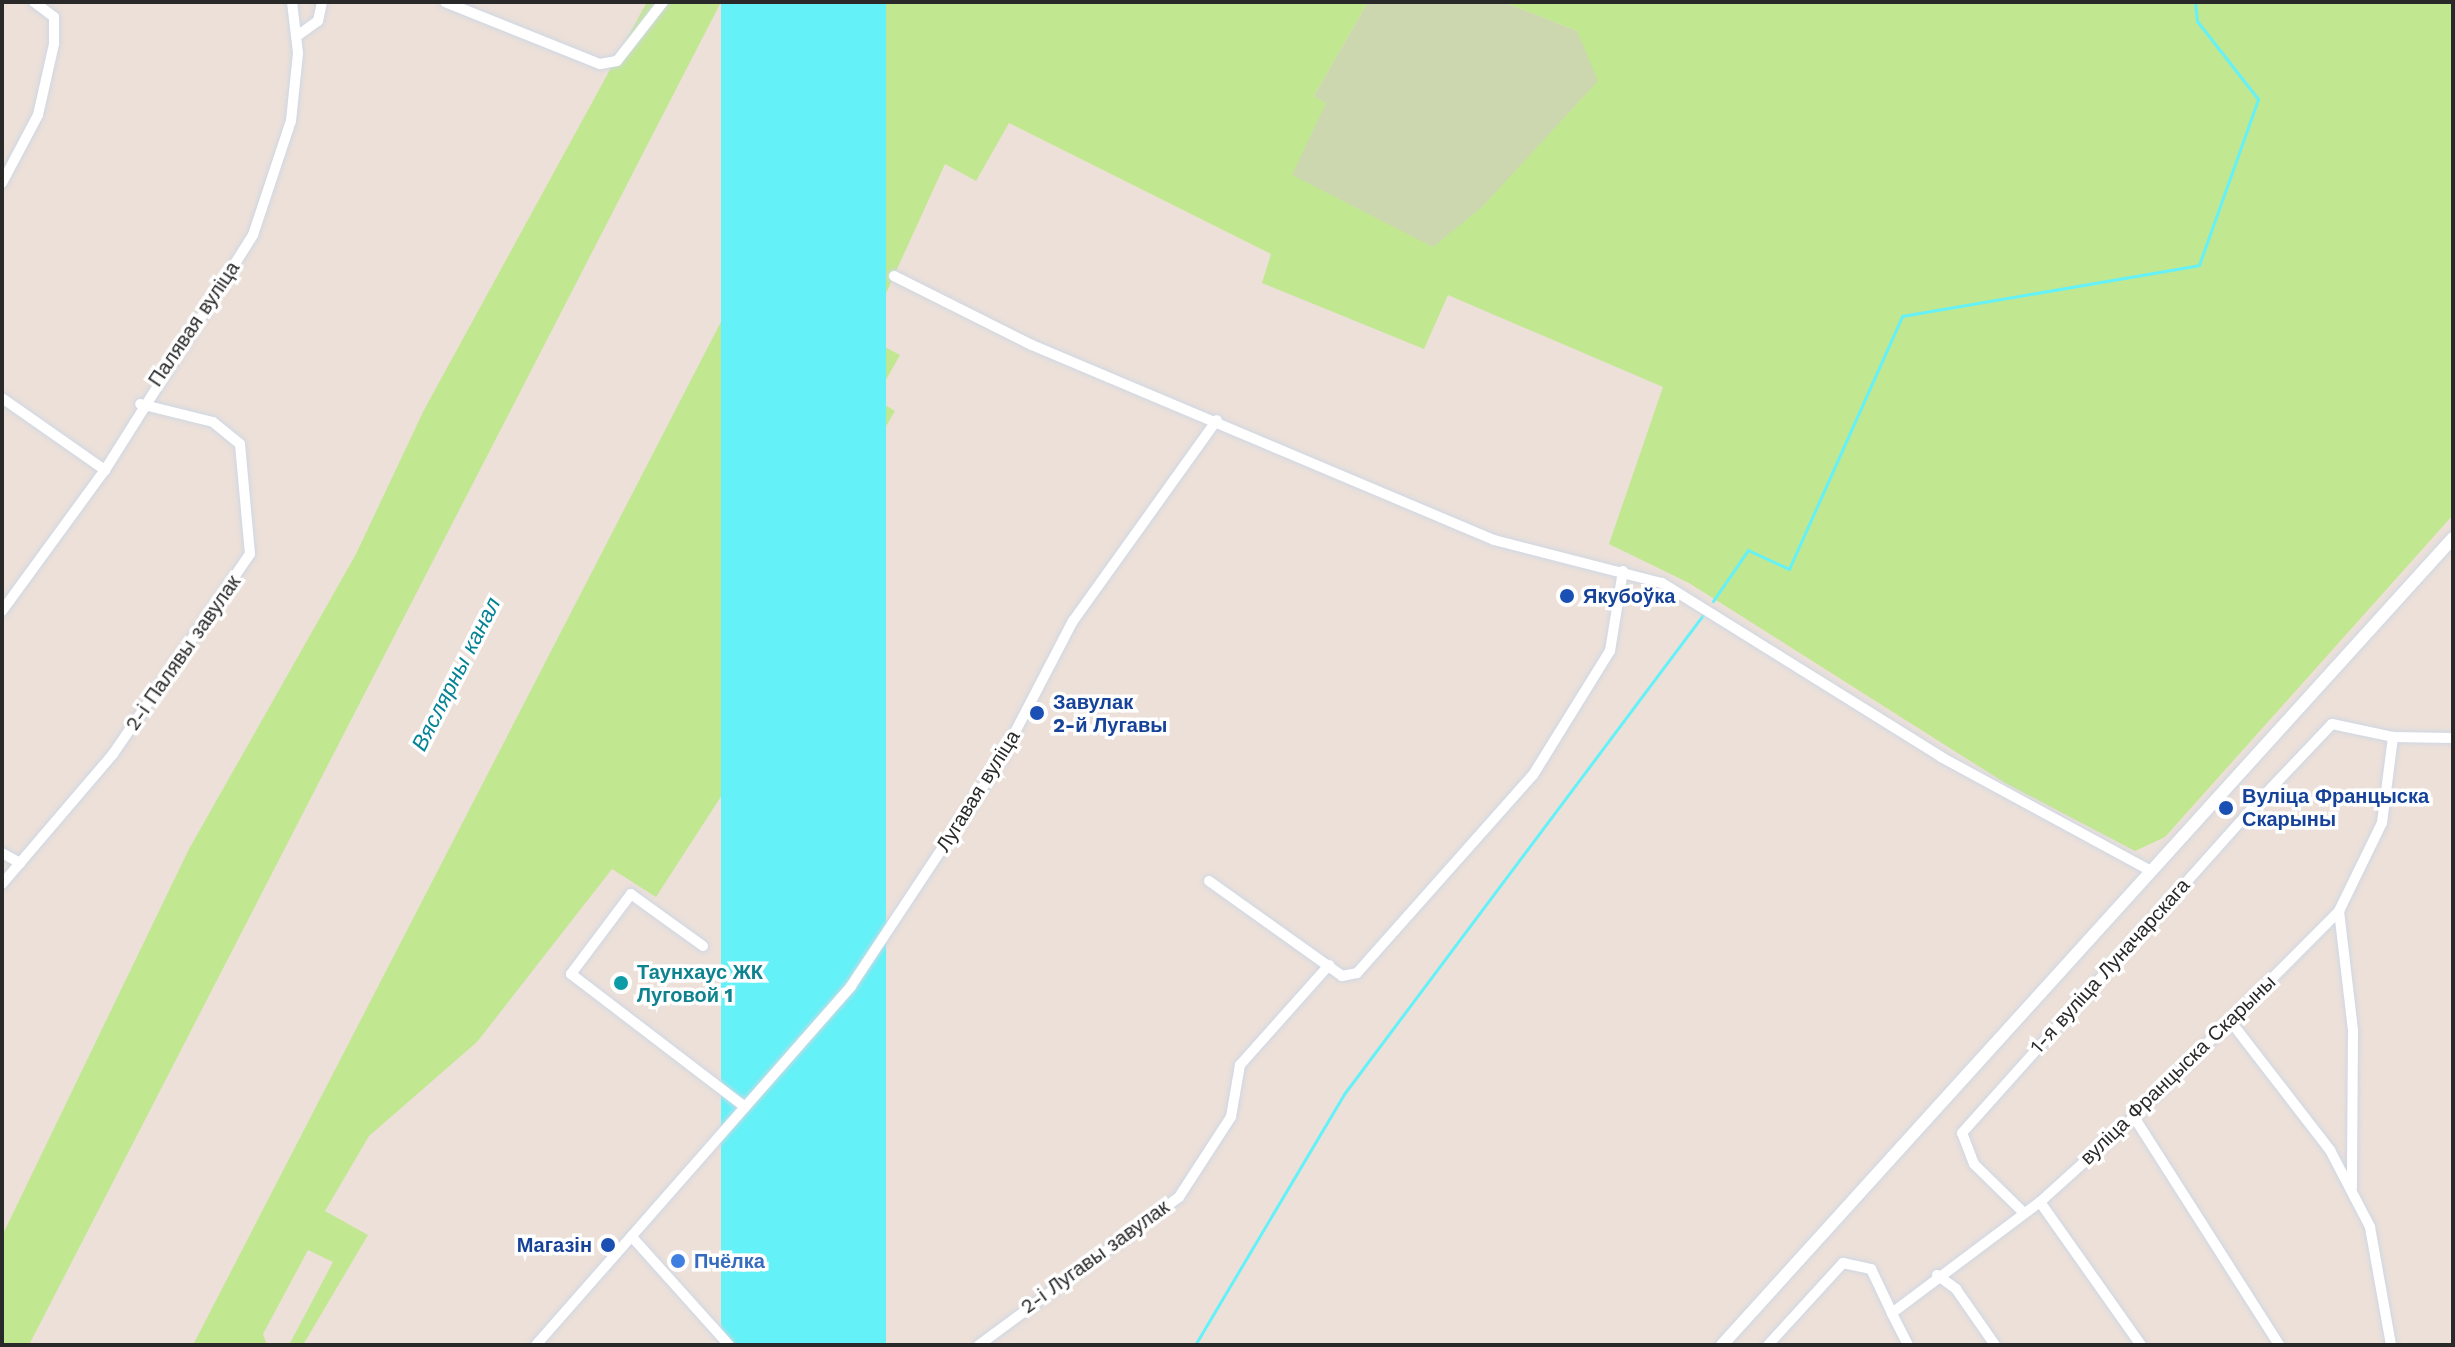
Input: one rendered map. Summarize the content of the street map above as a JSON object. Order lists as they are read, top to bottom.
{
  "streets": {
    "street": [
      "Палявая вуліца",
      "2-і Палявы завулак",
      "Лугавая вуліца",
      "1-я вуліца Луначарскага",
      "вуліца Францыска Скарыны",
      "2-і Лугавы завулак"
    ]
  },
  "crossings": [
    ["Палявая вуліца", "2-і Палявы завулак"],
    ["1-я вуліца Луначарскага", "вуліца Францыска Скарыны"]
  ],
  "water": ["Вяслярны канал"],
  "places": [
    "Якубоўка",
    "Завулак 2-й Лугавы",
    "Вуліца Францыска Скарыны",
    "Таунхаус ЖК Луговой 1",
    "Магазін",
    "Пчёлка"
  ]
}
